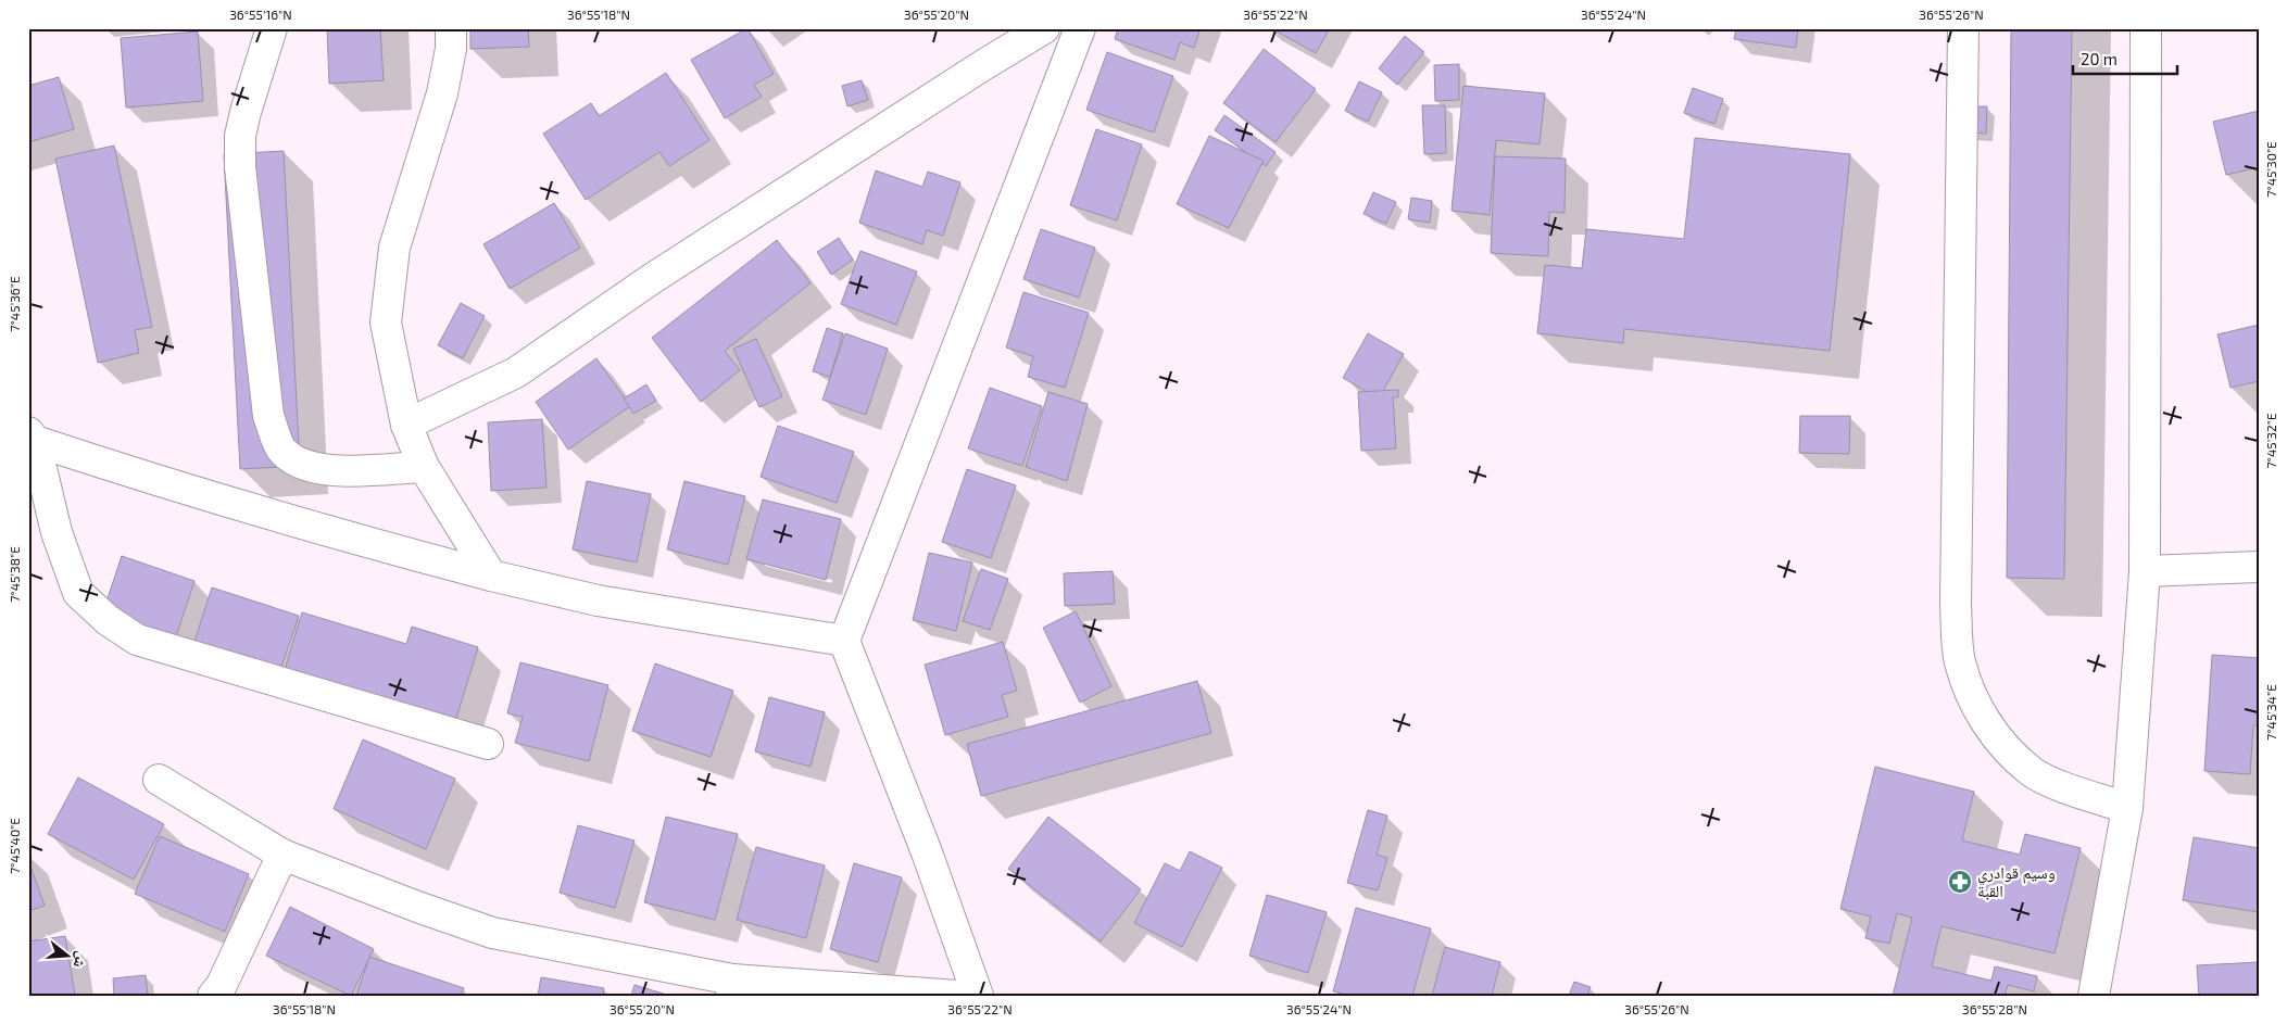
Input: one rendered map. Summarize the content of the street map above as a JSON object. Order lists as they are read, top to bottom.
{
  "places": {
    "pharmacy": ["وسيم قوادري القبة"]
  },
  "scale_bar": "20 m",
  "north": "right",
  "coordinates": [
    "36°55'16\"N",
    "36°55'18\"N",
    "36°55'20\"N",
    "36°55'22\"N",
    "36°55'24\"N",
    "36°55'26\"N",
    "7°45'30\"E",
    "7°45'36\"E",
    "7°45'32\"E",
    "7°45'38\"E",
    "7°45'34\"E",
    "7°45'40\"E",
    "36°55'28\"N"
  ]
}
